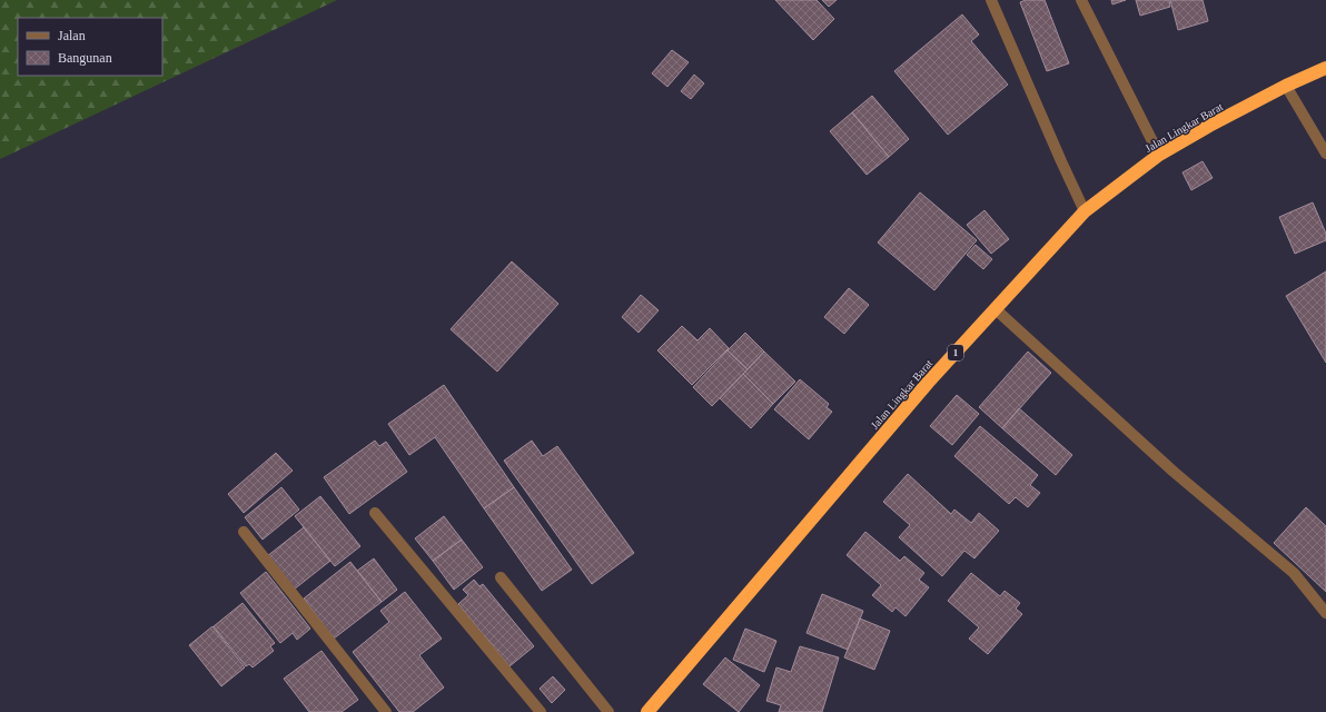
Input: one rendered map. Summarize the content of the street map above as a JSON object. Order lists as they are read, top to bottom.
{
  "streets": {
    "highway": ["Jalan Lingkar Barat", "1"]
  },
  "legend": ["Jalan", "Bangunan"]
}
